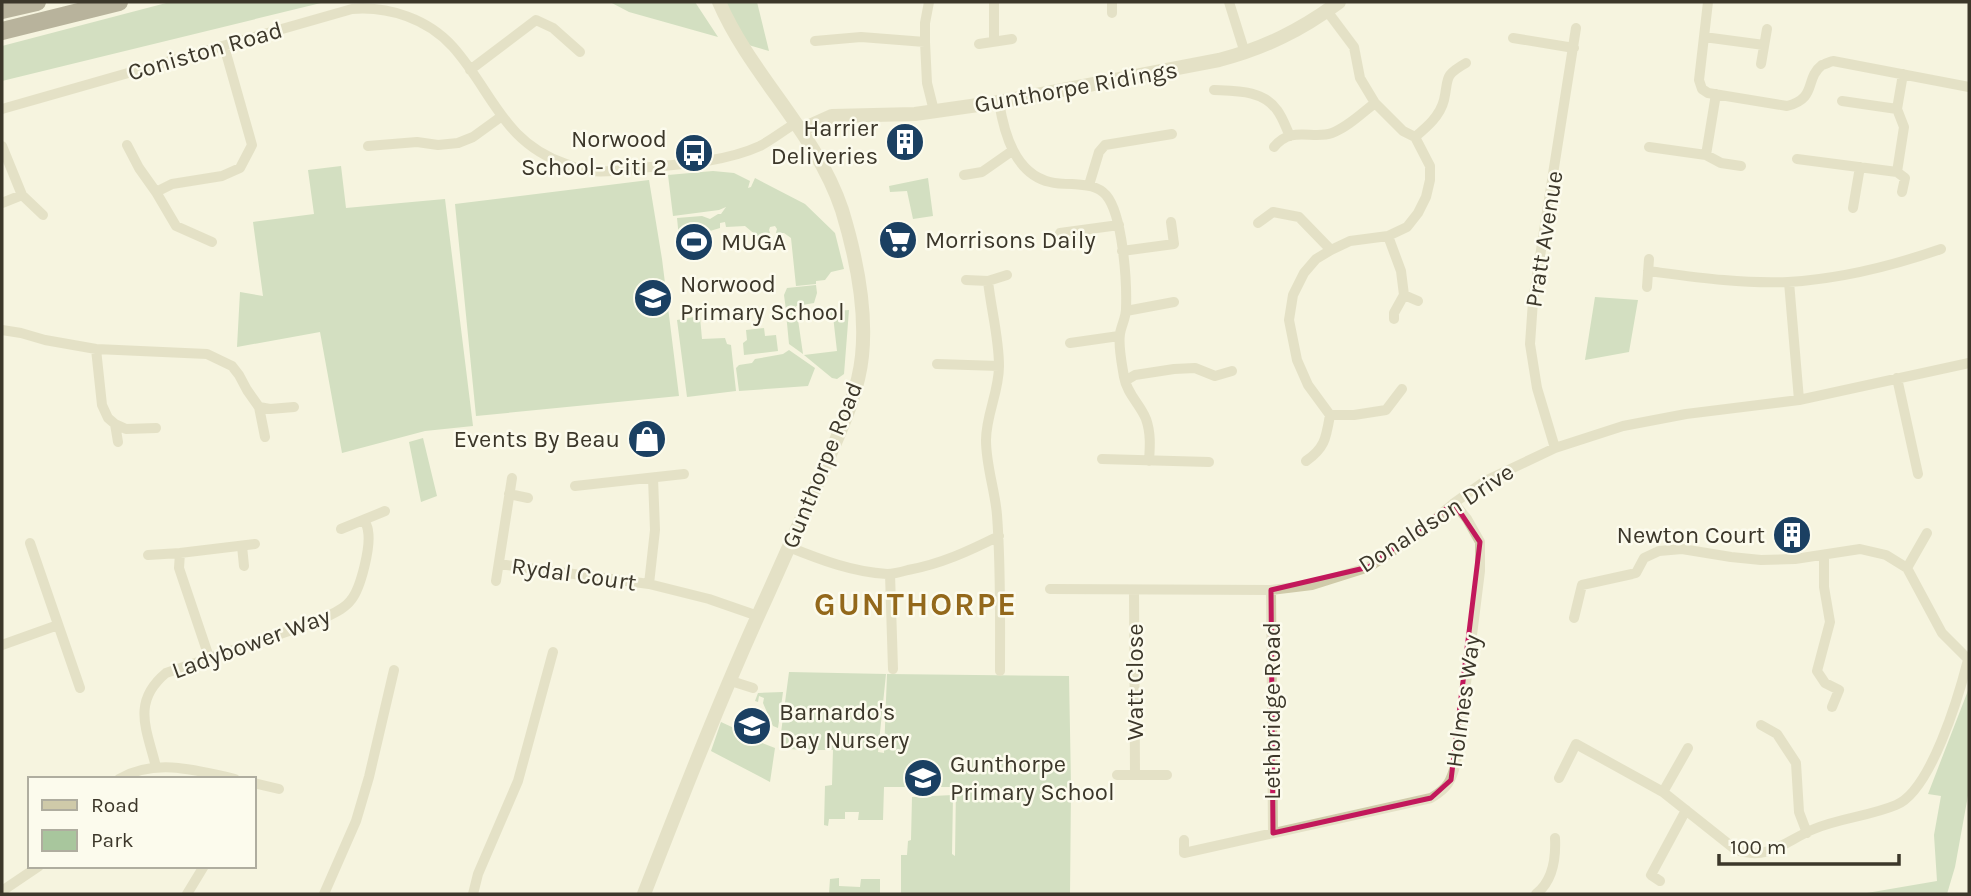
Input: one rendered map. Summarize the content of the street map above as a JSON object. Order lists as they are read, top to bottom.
{
  "streets": {
    "street": [
      "Coniston Road",
      "Gunthorpe Ridings",
      "Pratt Avenue",
      "Gunthorpe Road",
      "Donaldson Drive",
      "Rydal Court",
      "Ladybower Way",
      "Watt Close",
      "Holmes Way",
      "Lethbridge Road"
    ]
  },
  "crossings": [
    ["Coniston Road", "Gunthorpe Ridings"],
    ["Coniston Road", "Gunthorpe Road"],
    ["Gunthorpe Ridings", "Gunthorpe Road"],
    ["Pratt Avenue", "Donaldson Drive"],
    ["Gunthorpe Road", "Rydal Court"],
    ["Donaldson Drive", "Watt Close"],
    ["Donaldson Drive", "Holmes Way"],
    ["Donaldson Drive", "Lethbridge Road"],
    ["Holmes Way", "Lethbridge Road"]
  ],
  "districts": ["GUNTHORPE"],
  "places": {
    "building": ["Harrier Deliveries", "Newton Court"],
    "bus stop": ["Norwood School- Citi 2"],
    "supermarket": ["Morrisons Daily"],
    "sports": ["MUGA"],
    "school or university": ["Norwood Primary School", "Barnardo's Day Nursery", "Gunthorpe Primary School"],
    "shop": ["Events By Beau"]
  },
  "legend": ["Road", "Park"],
  "scale_bar": "100 m"
}
